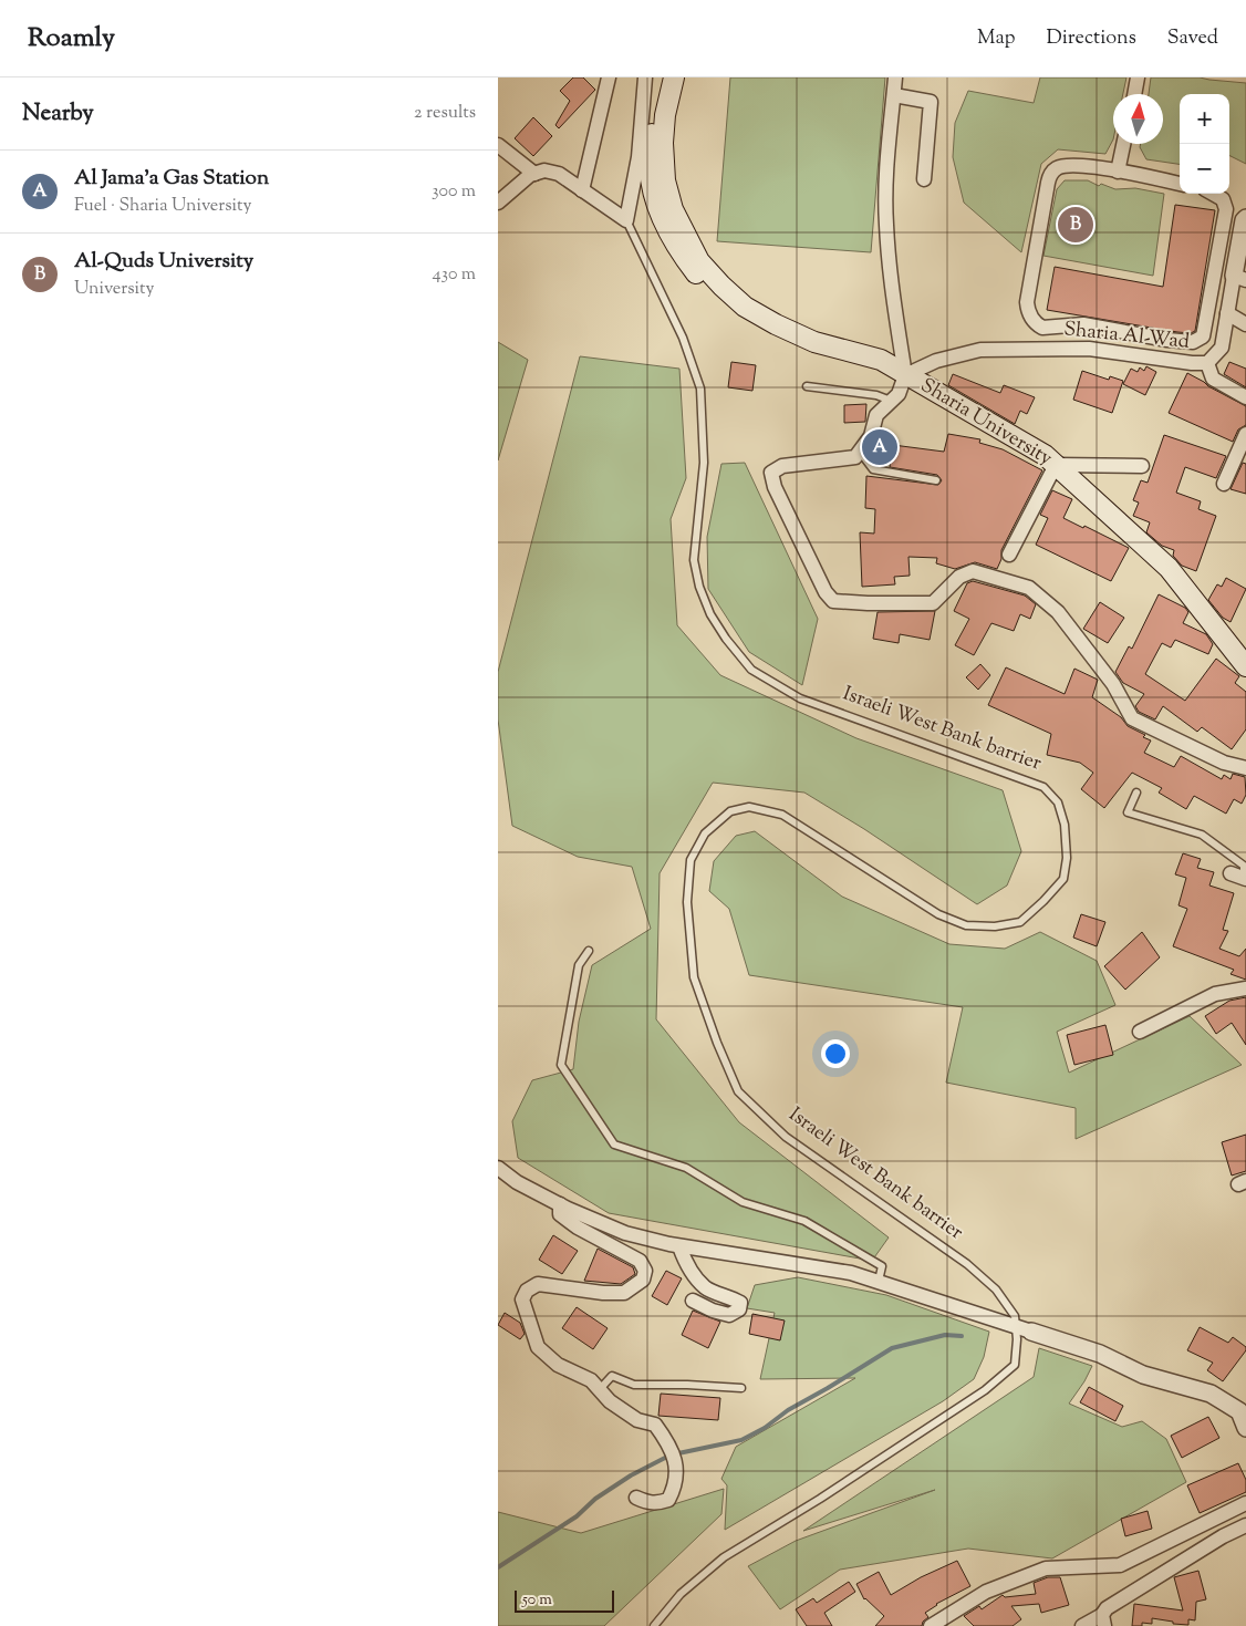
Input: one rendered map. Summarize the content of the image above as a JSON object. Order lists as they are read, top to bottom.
{
  "streets": {
    "main road": ["Sharia University"],
    "street": ["Sharia Al-Wad"],
    "lane": ["Israeli West Bank barrier"]
  },
  "crossings": [
    ["Sharia Al-Wad", "Sharia University"]
  ],
  "scale_bar": "50 m",
  "north": "top",
  "page": {
    "header": "Roamly",
    "nav": ["Map", "Directions", "Saved"],
    "heading": ["Nearby", "2 results"],
    "map_buttons": ["+", "−"],
    "list": [
      {
        "mark": "A",
        "name": "Al Jama'a Gas Station",
        "note": "Fuel · Sharia University",
        "value": "300 m"
      },
      {
        "mark": "B",
        "name": "Al-Quds University",
        "note": "University",
        "value": "430 m"
      }
    ],
    "pins": ["B", "A"],
    "scale": "50 m"
  }
}
